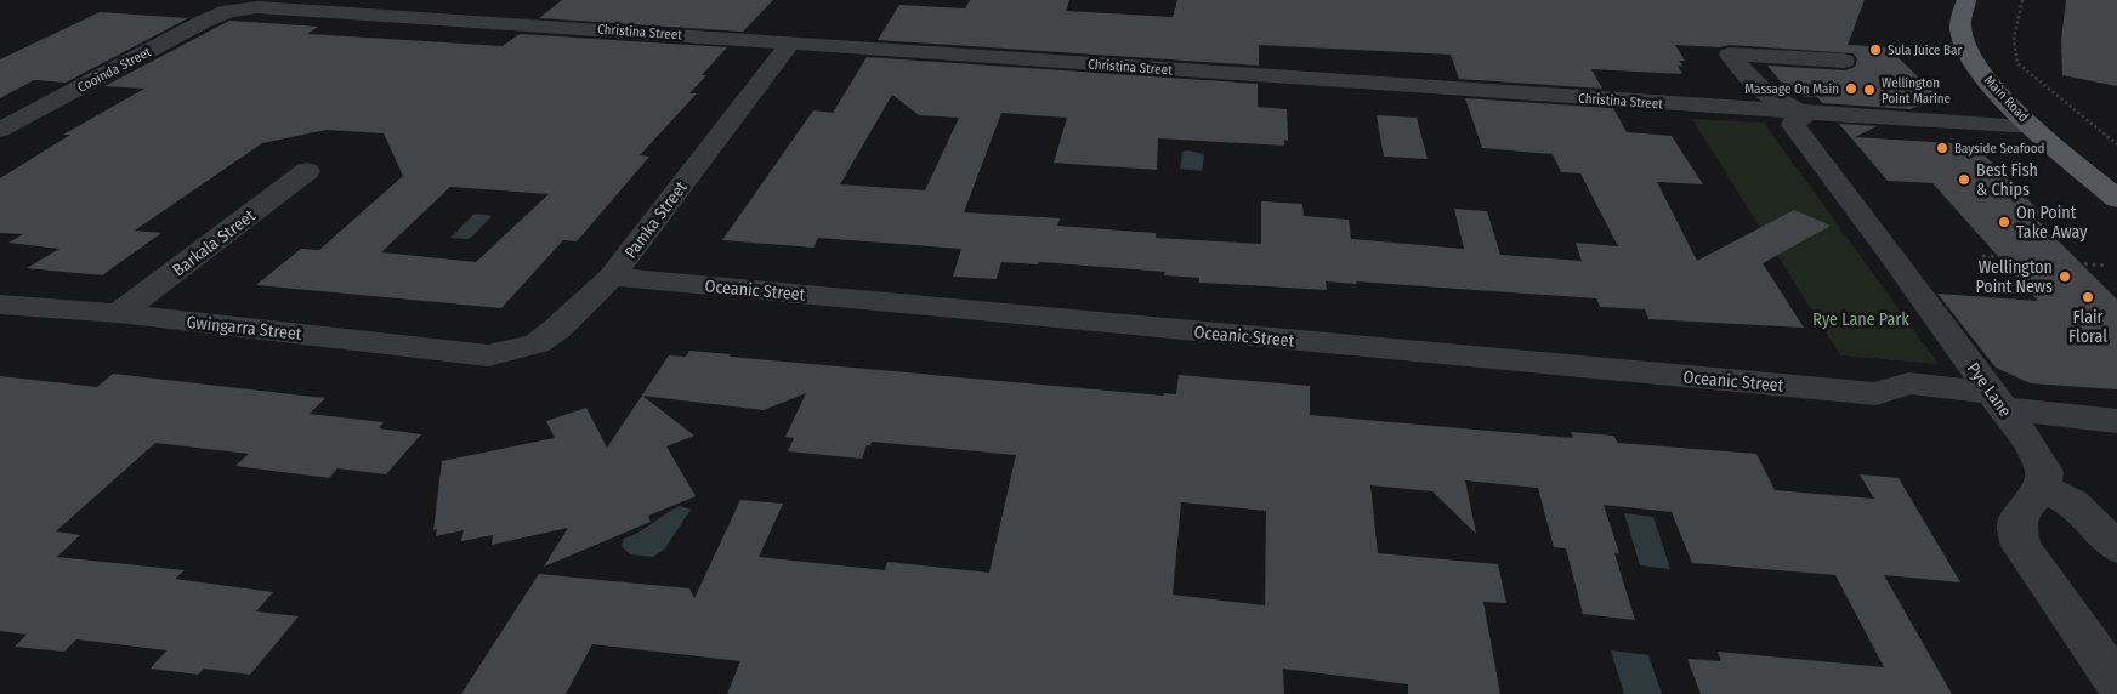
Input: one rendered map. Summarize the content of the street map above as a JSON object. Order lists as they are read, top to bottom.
{
  "streets": {
    "main road": ["Main Road"],
    "street": [
      "Christina Street",
      "Cooinda Street",
      "Pamka Street",
      "Barkala Street",
      "Oceanic Street",
      "Gwingarra Street",
      "Pye Lane"
    ]
  },
  "crossings": [
    ["Christina Street", "Cooinda Street"],
    ["Christina Street", "Main Road"],
    ["Christina Street", "Pamka Street"],
    ["Christina Street", "Pye Lane"],
    ["Pamka Street", "Oceanic Street"],
    ["Pamka Street", "Gwingarra Street"],
    ["Barkala Street", "Gwingarra Street"],
    ["Oceanic Street", "Pye Lane"]
  ],
  "parks": ["Rye Lane Park"],
  "places": [
    "Sula Juice Bar",
    "Massage On Main",
    "Wellington Point Marine",
    "Bayside Seafood",
    "Best Fish & Chips",
    "On Point Take Away",
    "Wellington Point News",
    "Flair Floral"
  ]
}
